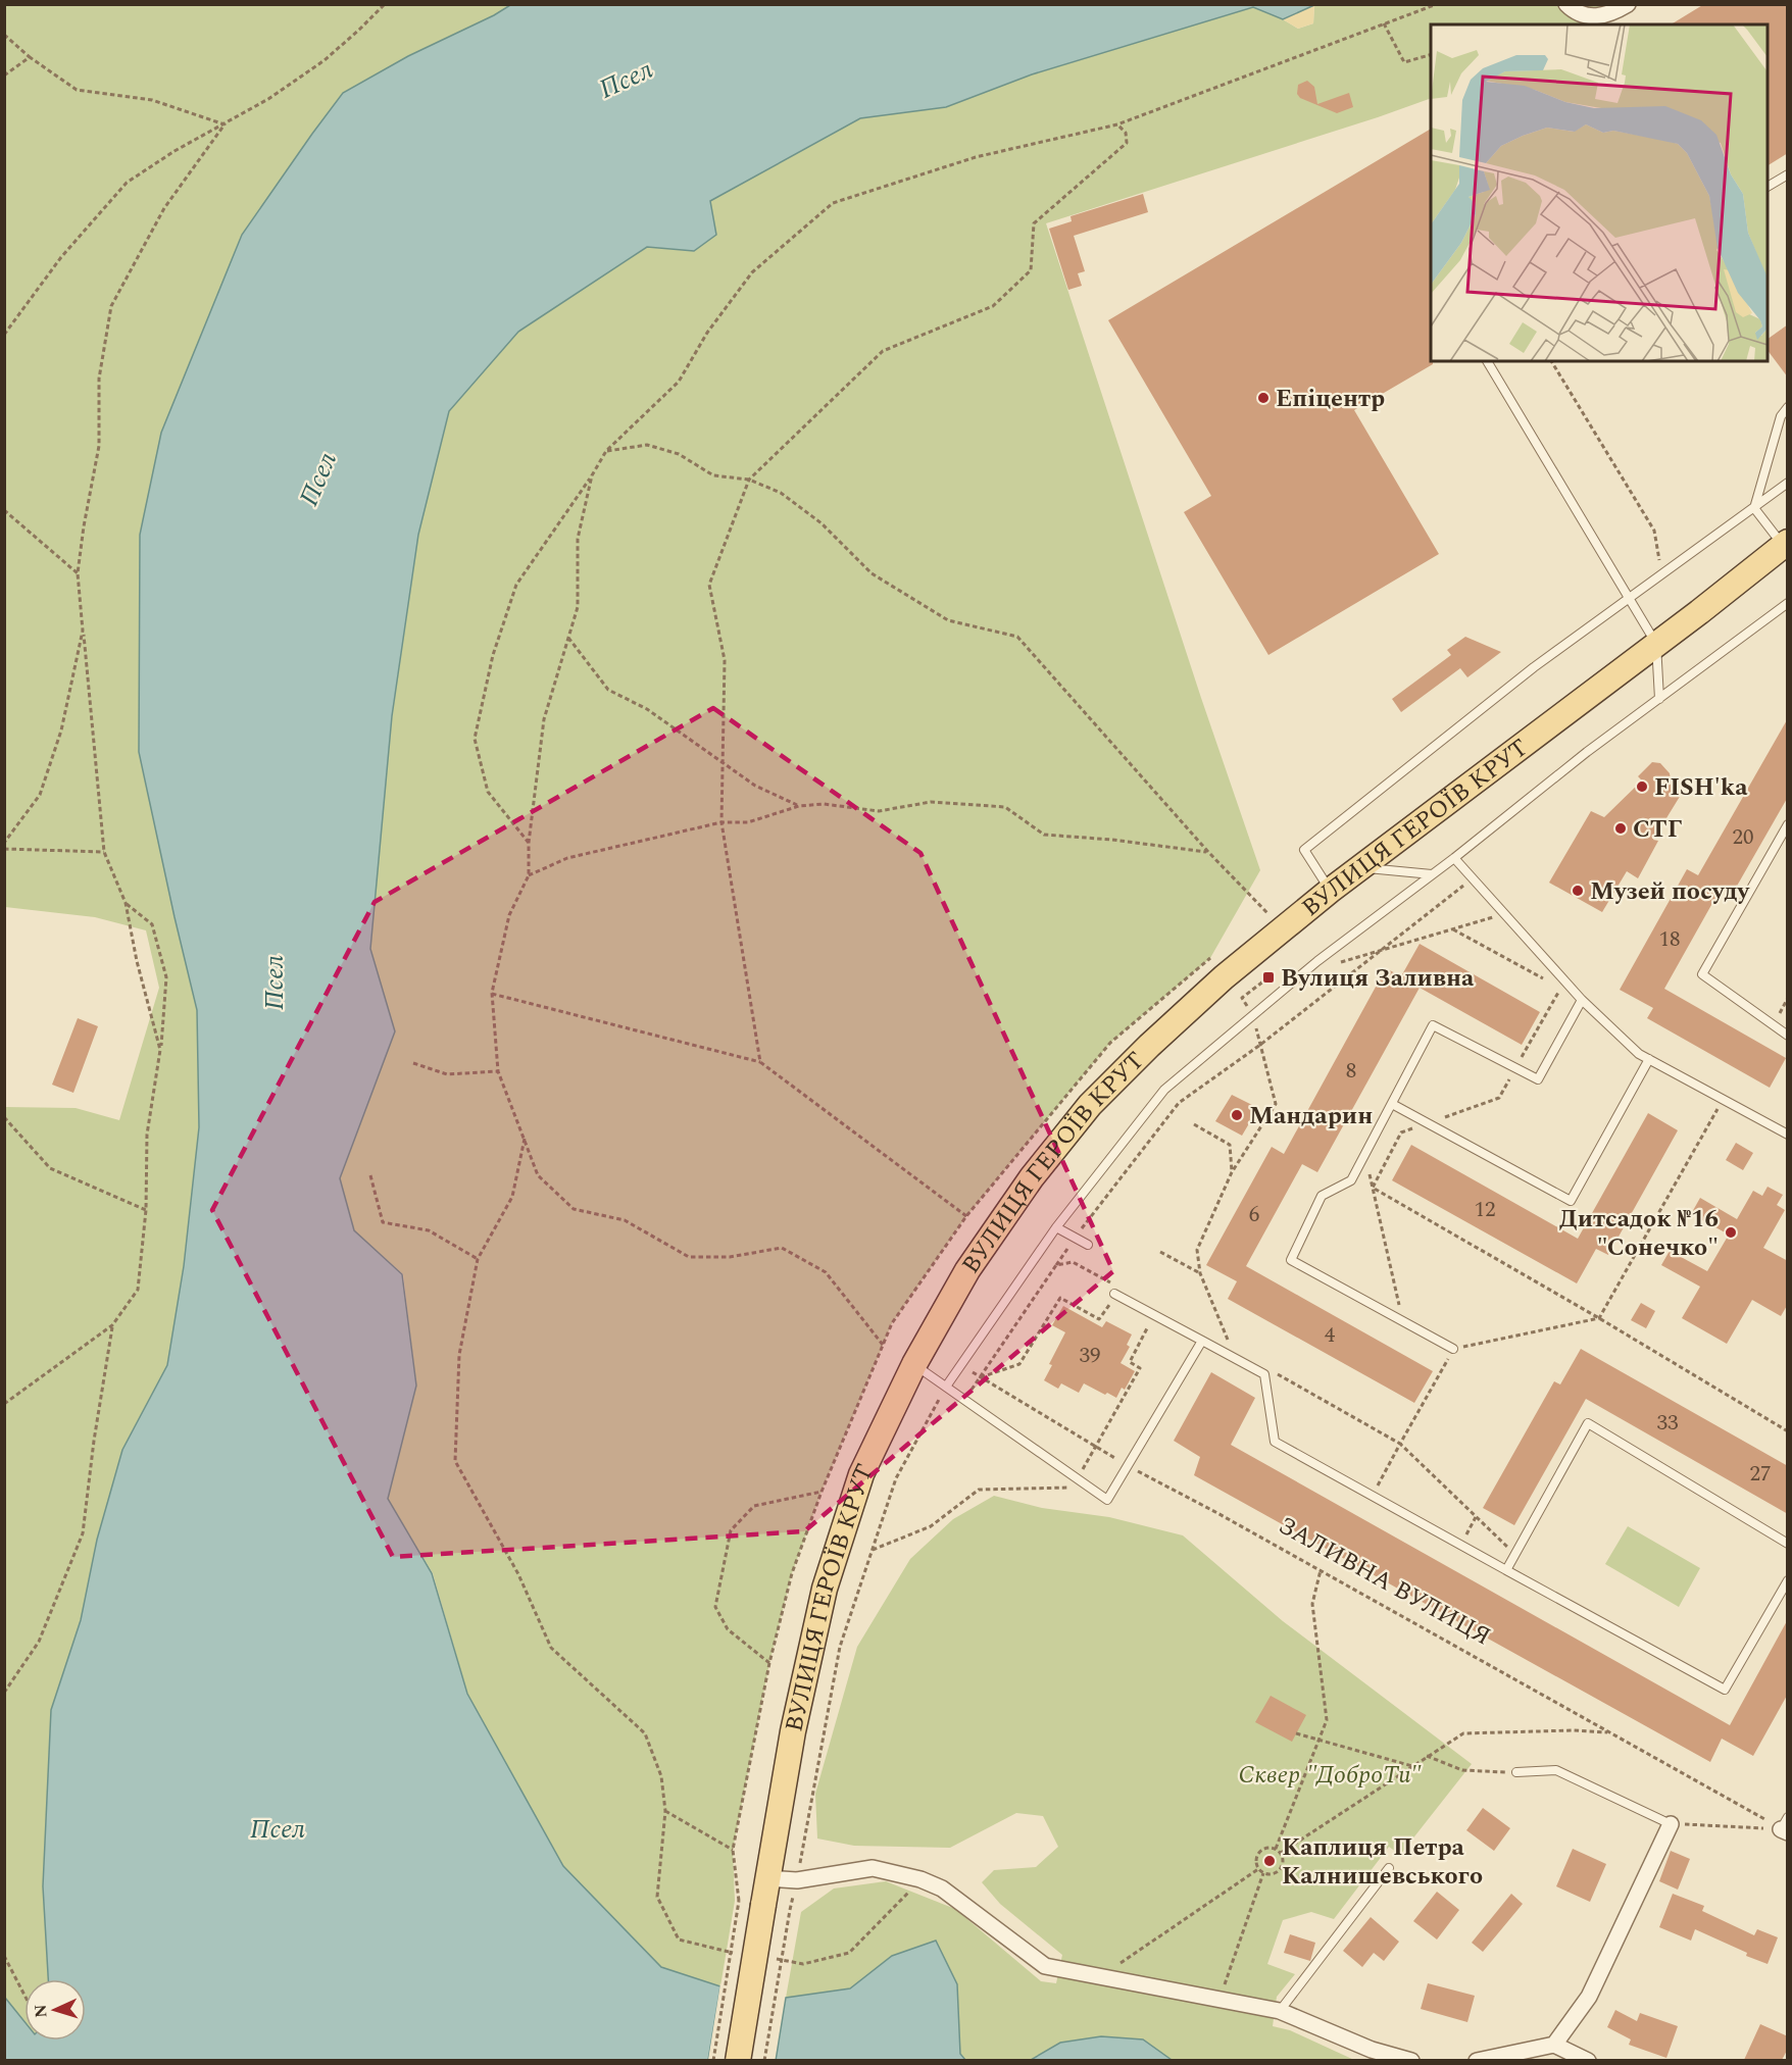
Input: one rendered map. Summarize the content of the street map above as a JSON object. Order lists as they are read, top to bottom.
{
  "streets": {
    "main road": ["ВУЛИЦЯ ГЕРОЇВ КРУТ"],
    "path": ["ЗАЛИВНА ВУЛИЦЯ"]
  },
  "water": ["Псел"],
  "parks": ["Сквер \"ДоброТи\""],
  "places": {
    "other": [
      "Епіцентр",
      "FISH'ka",
      "СТГ",
      "Музей посуду",
      "Мандарин",
      "Дитсадок №16 \"Сонечко\"",
      "Каплиця Петра Калнишевського"
    ],
    "transit": ["Вулиця Заливна"]
  },
  "house_numbers": [
    "20",
    "18",
    "8",
    "12",
    "6",
    "4",
    "39",
    "33",
    "27"
  ],
  "north": "left"
}
